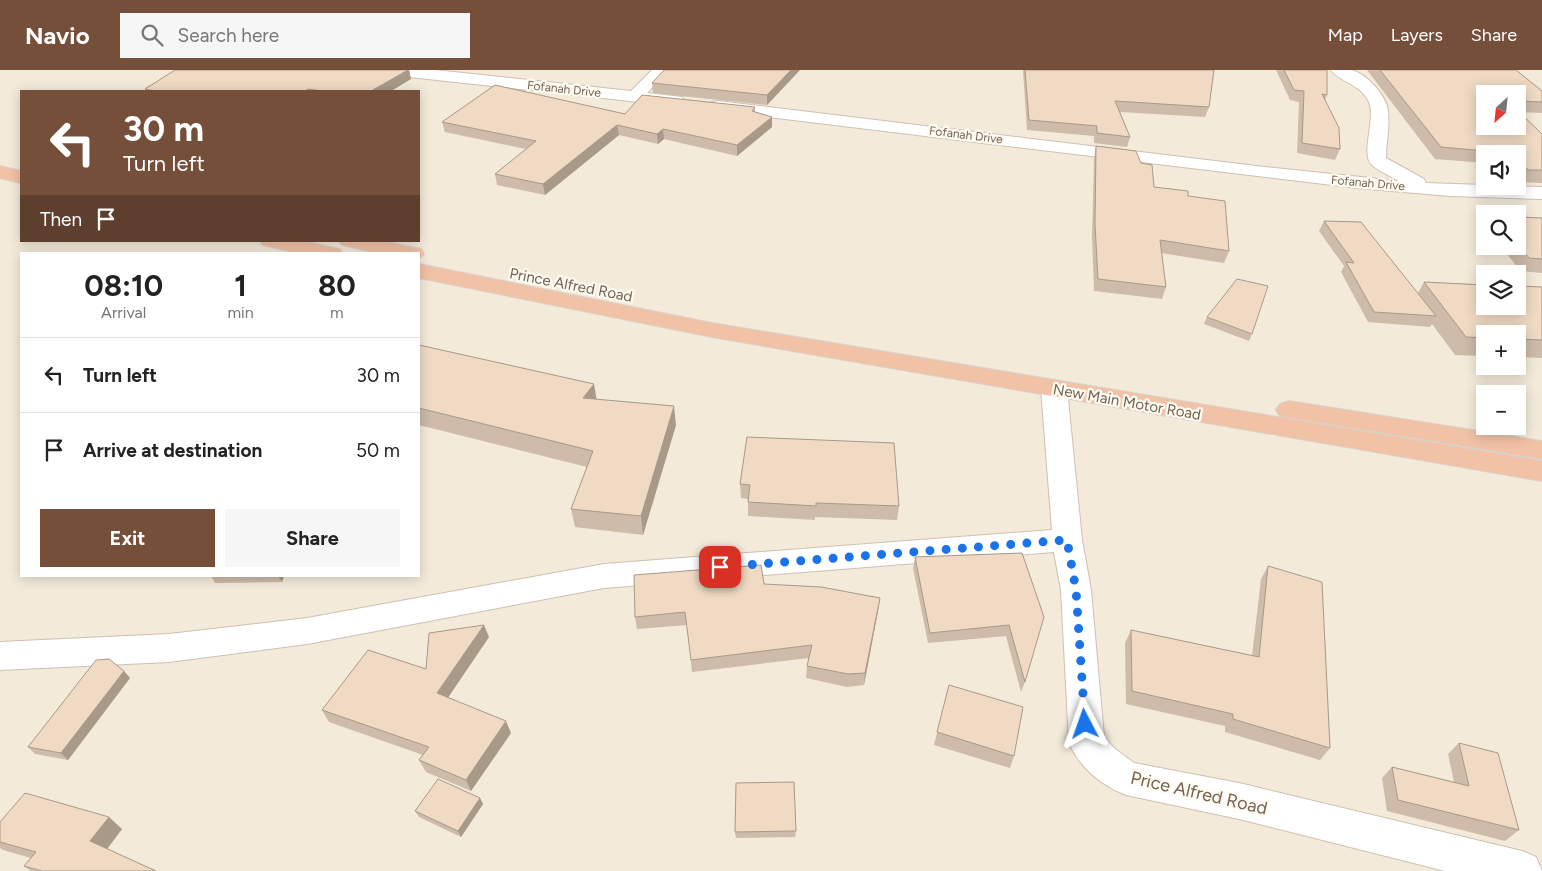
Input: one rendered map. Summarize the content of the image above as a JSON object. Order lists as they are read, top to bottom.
{
  "streets": {
    "highway": ["Prince Alfred Road", "New Main Motor Road"],
    "street": ["Fofanah Drive", "Price Alfred Road"]
  },
  "crossings": [
    ["Prince Alfred Road", "New Main Motor Road"],
    ["New Main Motor Road", "Price Alfred Road"]
  ],
  "north": "bottom left",
  "page": {
    "header": "Navio",
    "search": "Search here",
    "nav": ["Map", "Layers", "Share"],
    "map_buttons": ["+", "−"],
    "turn": ["30 m", "Turn left"],
    "then": "Then",
    "eta": [
      "08:10",
      "Arrival",
      "1",
      "min",
      "80",
      "m"
    ],
    "list": [
      {
        "name": "Turn left",
        "value": "30 m"
      },
      {
        "name": "Arrive at destination",
        "value": "50 m"
      }
    ],
    "buttons": ["Exit", "Share"]
  }
}
